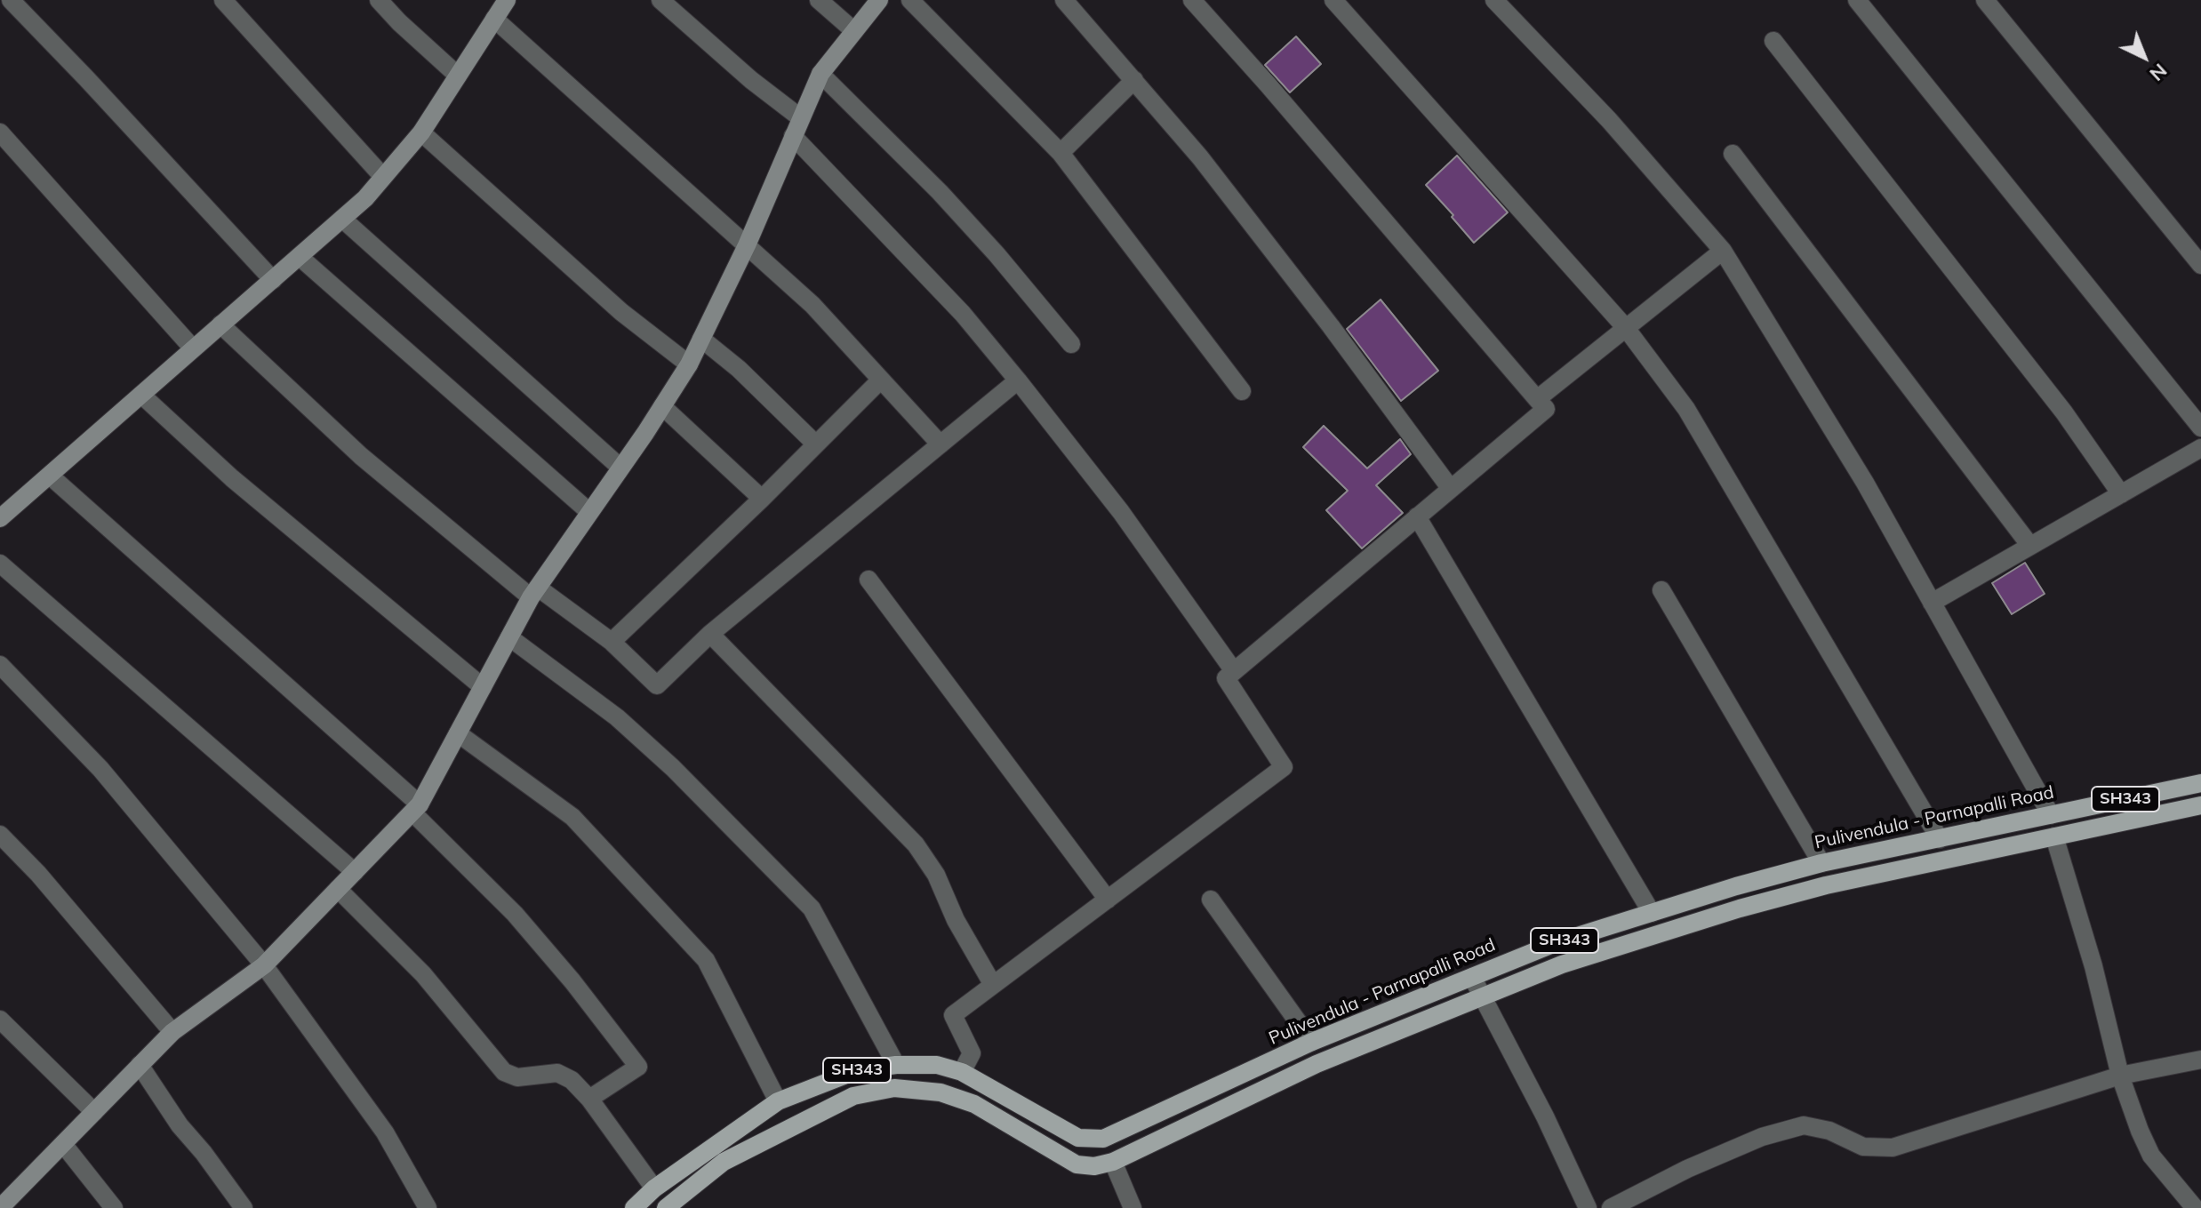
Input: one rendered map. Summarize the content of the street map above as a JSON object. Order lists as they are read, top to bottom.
{
  "streets": {
    "main road": ["SH343", "Pulivendula - Parnapalli Road"]
  },
  "crossings": [
    ["SH343", "Pulivendula - Parnapalli Road"]
  ],
  "north": "bottom right"
}
